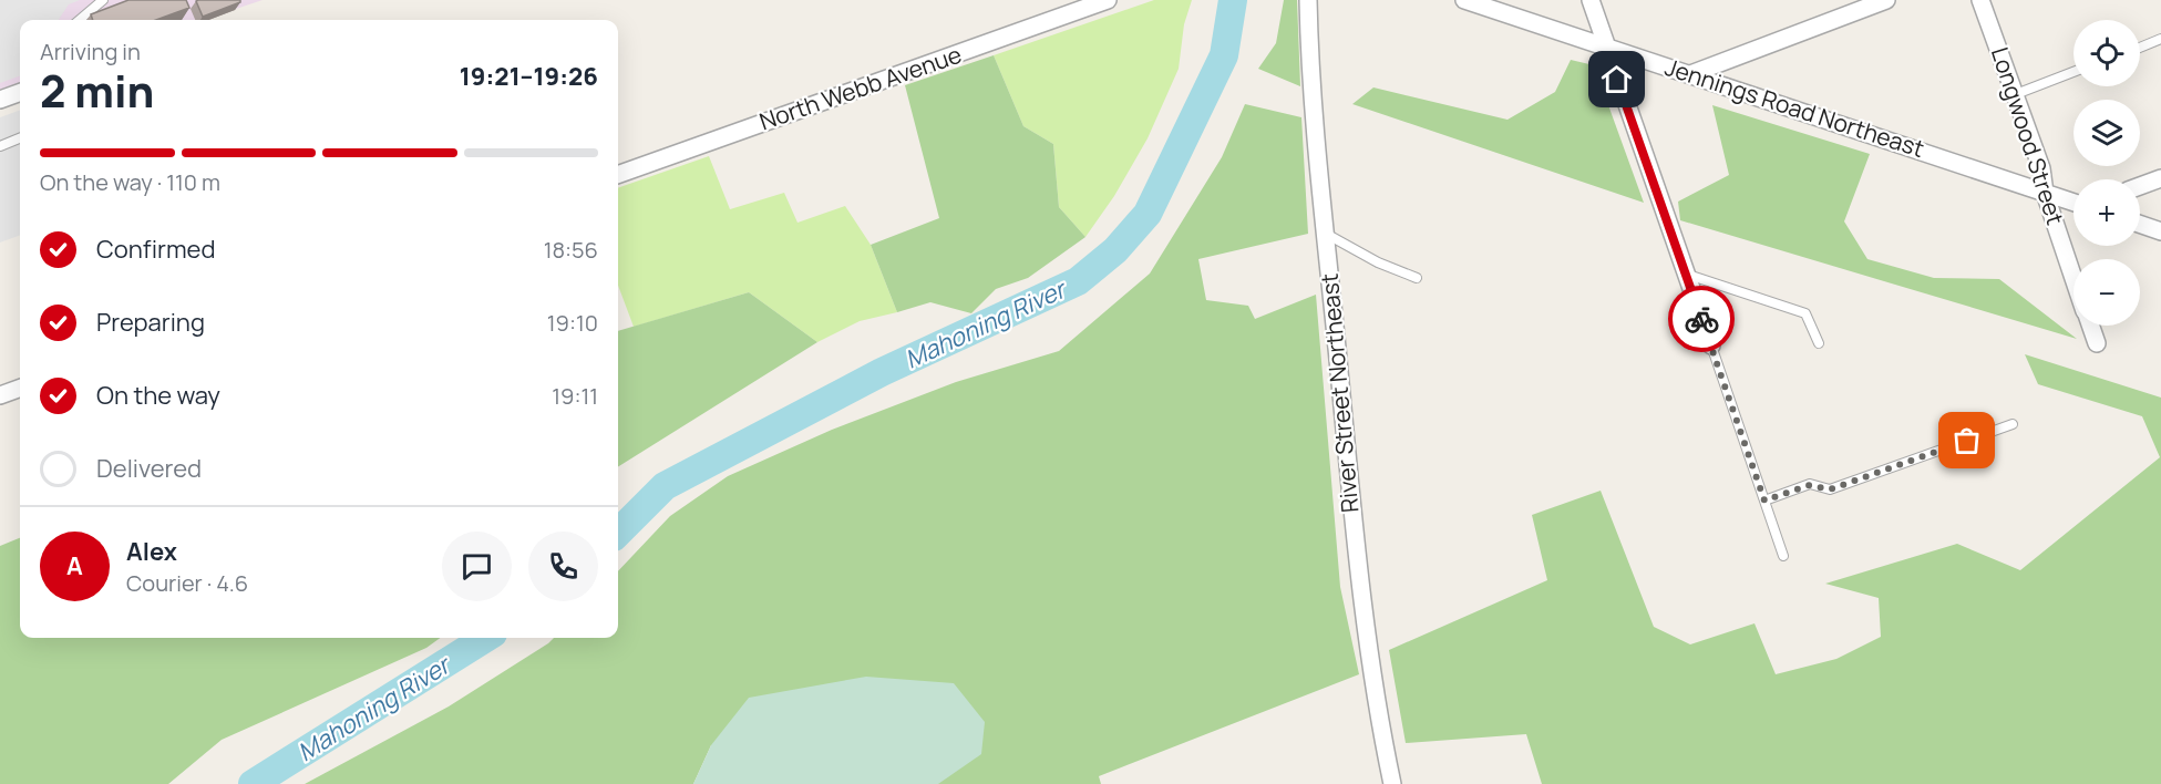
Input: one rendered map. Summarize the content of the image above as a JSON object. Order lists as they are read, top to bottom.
{
  "streets": {
    "street": [
      "North Webb Avenue",
      "Jennings Road Northeast",
      "Longwood Street",
      "River Street Northeast"
    ]
  },
  "crossings": [
    ["Jennings Road Northeast", "Longwood Street"]
  ],
  "water": ["Mahoning River"],
  "page": {
    "map_buttons": ["+", "−"],
    "heading": ["2 min", "Arriving in", "19:21–19:26"],
    "panel": ["Alex", "Courier · 4.6"],
    "bar": "On the way · 110 m",
    "list": [
      ["Confirmed", "18:56"],
      ["Preparing", "19:10"],
      ["On the way", "19:11"],
      "Delivered"
    ],
    "round": "A"
  }
}
